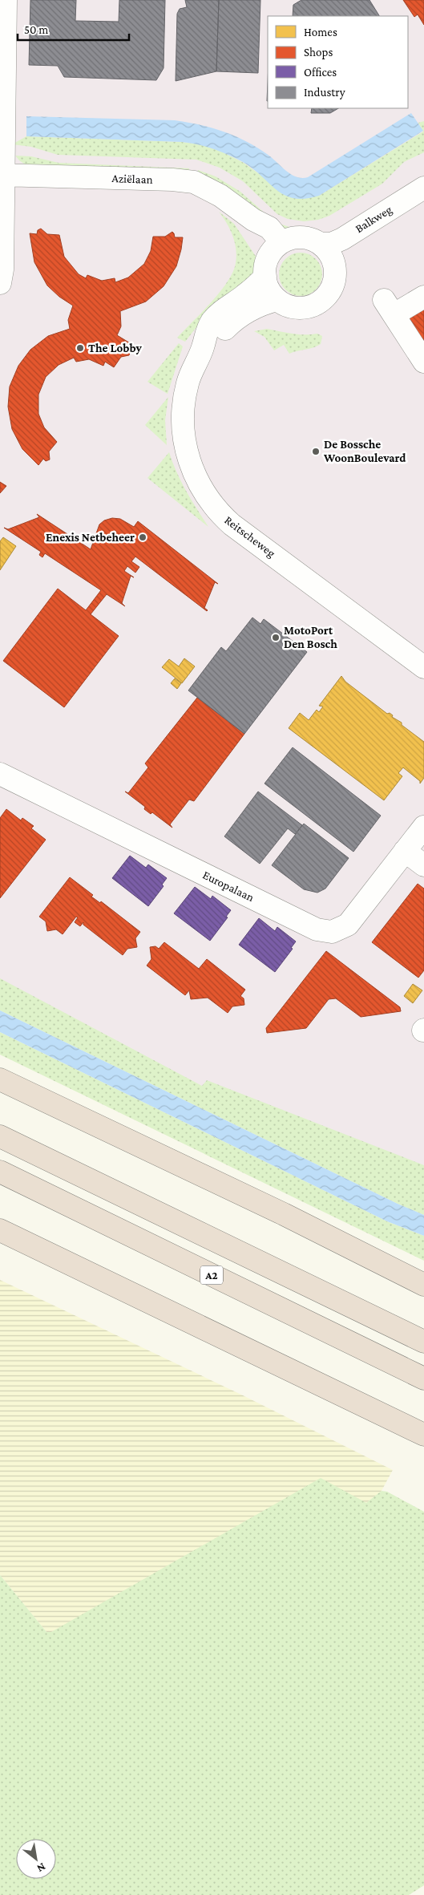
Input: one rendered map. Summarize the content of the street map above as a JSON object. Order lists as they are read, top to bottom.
{
  "streets": {
    "highway": ["A2"],
    "street": [
      "Aziëlaan",
      "Balkweg",
      "Reitscheweg",
      "Europalaan"
    ]
  },
  "crossings": [
    ["Aziëlaan", "Balkweg"],
    ["Aziëlaan", "Reitscheweg"],
    ["Balkweg", "Reitscheweg"]
  ],
  "places": [
    "The Lobby",
    "De Bossche WoonBoulevard",
    "Enexis Netbeheer",
    "MotoPort Den Bosch"
  ],
  "legend": [
    "Homes",
    "Shops",
    "Offices",
    "Industry"
  ],
  "scale_bar": "50 m",
  "north": "bottom right"
}
